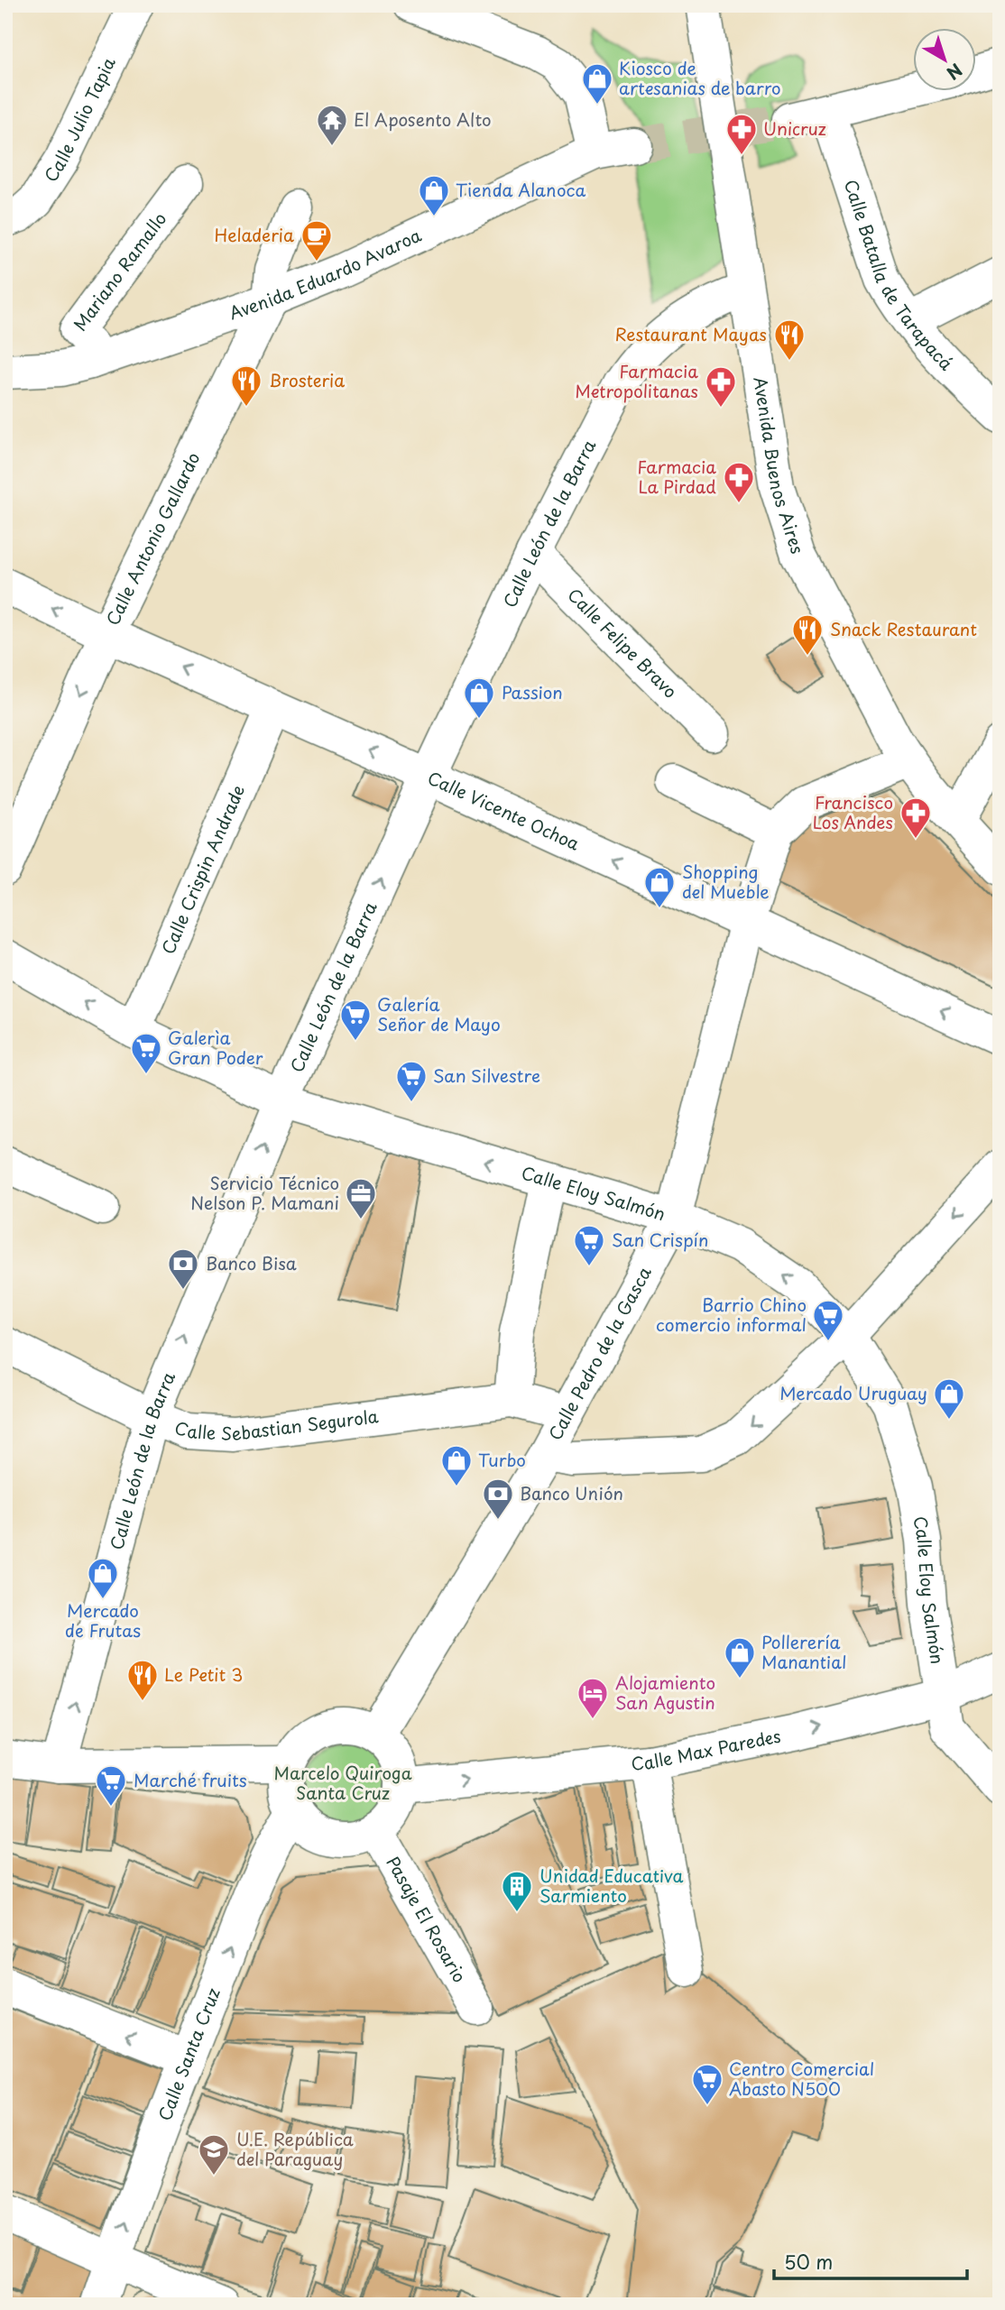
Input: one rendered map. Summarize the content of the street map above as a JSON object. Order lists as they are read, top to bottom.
{
  "streets": {
    "street": [
      "Calle Julio Tapia",
      "Mariano Ramallo",
      "Calle Batalla de Tarapacá",
      "Avenida Eduardo Avaroa",
      "Avenida Buenos Aires",
      "Calle León de la Barra",
      "Calle Antonio Gallardo",
      "Calle Felipe Bravo",
      "Calle Vicente Ochoa",
      "Calle Crispin Andrade",
      "Calle Eloy Salmón",
      "Calle Pedro de la Gasca",
      "Calle Sebastian Segurola",
      "Calle Max Paredes",
      "Pasaje El Rosario",
      "Calle Santa Cruz"
    ]
  },
  "crossings": [
    ["Mariano Ramallo", "Avenida Eduardo Avaroa"],
    ["Avenida Eduardo Avaroa", "Calle Antonio Gallardo"],
    ["Avenida Buenos Aires", "Calle León de la Barra"],
    ["Avenida Buenos Aires", "Calle Pedro de la Gasca"],
    ["Calle León de la Barra", "Calle Felipe Bravo"],
    ["Calle León de la Barra", "Calle Vicente Ochoa"],
    ["Calle León de la Barra", "Calle Eloy Salmón"],
    ["Calle León de la Barra", "Calle Sebastian Segurola"],
    ["Calle Antonio Gallardo", "Calle Vicente Ochoa"],
    ["Calle Vicente Ochoa", "Calle Crispin Andrade"],
    ["Calle Vicente Ochoa", "Calle Pedro de la Gasca"],
    ["Calle Crispin Andrade", "Calle Eloy Salmón"],
    ["Calle Eloy Salmón", "Calle Pedro de la Gasca"],
    ["Calle Eloy Salmón", "Calle Max Paredes"],
    ["Calle Pedro de la Gasca", "Calle Sebastian Segurola"],
    ["Calle Pedro de la Gasca", "Calle Max Paredes"],
    ["Calle Pedro de la Gasca", "Pasaje El Rosario"],
    ["Calle Pedro de la Gasca", "Calle Santa Cruz"],
    ["Calle Max Paredes", "Pasaje El Rosario"],
    ["Calle Max Paredes", "Calle Santa Cruz"],
    ["Pasaje El Rosario", "Calle Santa Cruz"]
  ],
  "one_way": [
    "Calle León de la Barra",
    "Calle Antonio Gallardo",
    "Calle Vicente Ochoa",
    "Calle Eloy Salmón",
    "Calle Santa Cruz"
  ],
  "parks": ["Marcelo Quiroga Santa Cruz"],
  "places": {
    "shop": [
      "Kiosco de artesanias de barro",
      "Tienda Alanoca",
      "Passion",
      "Shopping del Mueble",
      "Mercado Uruguay",
      "Turbo",
      "Mercado de Frutas",
      "Pollerería Manantial"
    ],
    "temple": ["El Aposento Alto"],
    "pharmacy": [
      "Unicruz",
      "Farmacia Metropolitanas",
      "Farmacia La Pirdad",
      "Francisco Los Andes"
    ],
    "cafe": ["Heladeria"],
    "restaurant": [
      "Restaurant Mayas",
      "Brosteria",
      "Snack Restaurant",
      "Le Petit 3"
    ],
    "supermarket": [
      "Galería Señor de Mayo",
      "Galerìa Gran Poder",
      "San Silvestre",
      "San Crispín",
      "Barrio Chino comercio informal",
      "Marché fruits",
      "Centro Comercial Abasto N500"
    ],
    "office": ["Servicio Técnico Nelson P. Mamani"],
    "bank": ["Banco Bisa", "Banco Unión"],
    "hotel": ["Alojamiento San Agustin"],
    "building": ["Unidad Educativa Sarmiento"],
    "school or university": ["U.E. República del Paraguay"]
  },
  "scale_bar": "50 m",
  "north": "bottom right"
}
